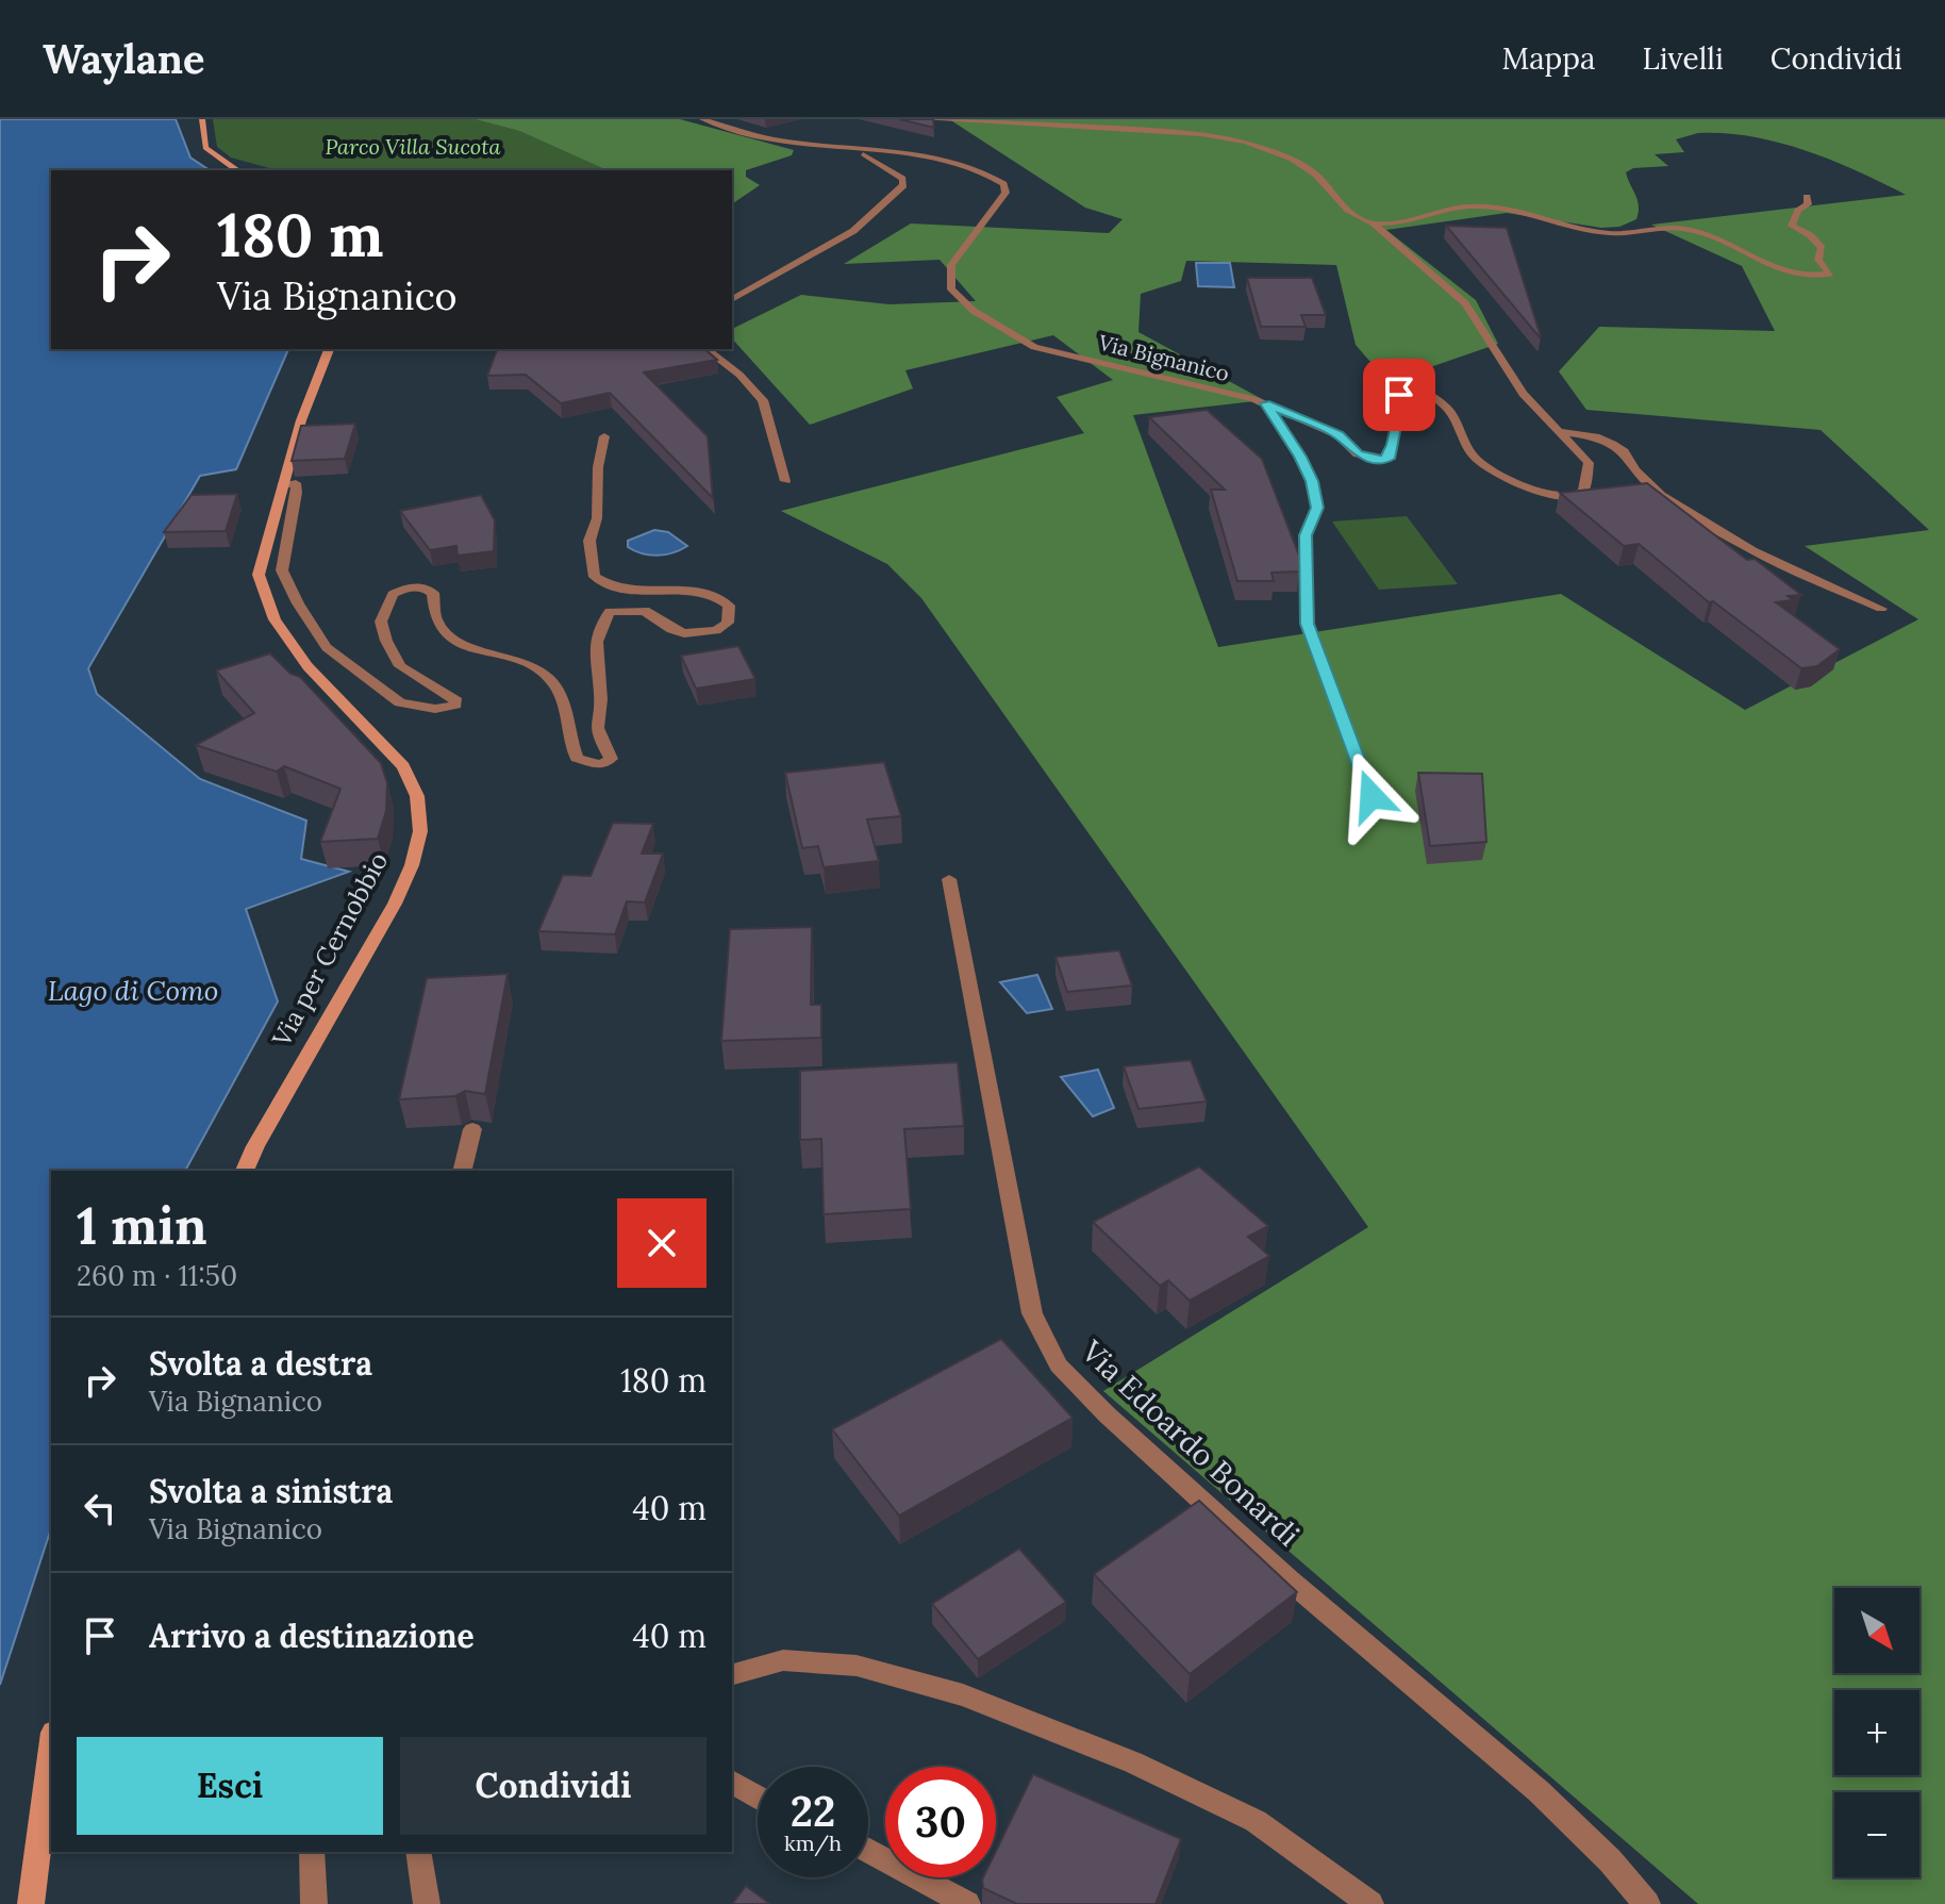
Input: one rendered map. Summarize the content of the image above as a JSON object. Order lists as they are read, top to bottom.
{
  "streets": {
    "main road": ["Via per Cernobbio"],
    "street": ["Via Bignanico", "Via Edoardo Bonardi"]
  },
  "water": ["Lago di Como"],
  "parks": ["Parco Villa Sucota"],
  "north": "bottom right",
  "page": {
    "header": "Waylane",
    "nav": ["Mappa", "Livelli", "Condividi"],
    "turn": ["180 m", "Via Bignanico"],
    "heading": ["1 min", "260 m · 11:50"],
    "list": [
      {
        "name": "Svolta a destra",
        "note": "Via Bignanico",
        "value": "180 m"
      },
      {
        "name": "Svolta a sinistra",
        "note": "Via Bignanico",
        "value": "40 m"
      },
      {
        "name": "Arrivo a destinazione",
        "value": "40 m"
      }
    ],
    "map_buttons": ["+", "−"],
    "buttons": ["Esci", "Condividi"],
    "speed": "22 km/h",
    "limit": "30"
  }
}
